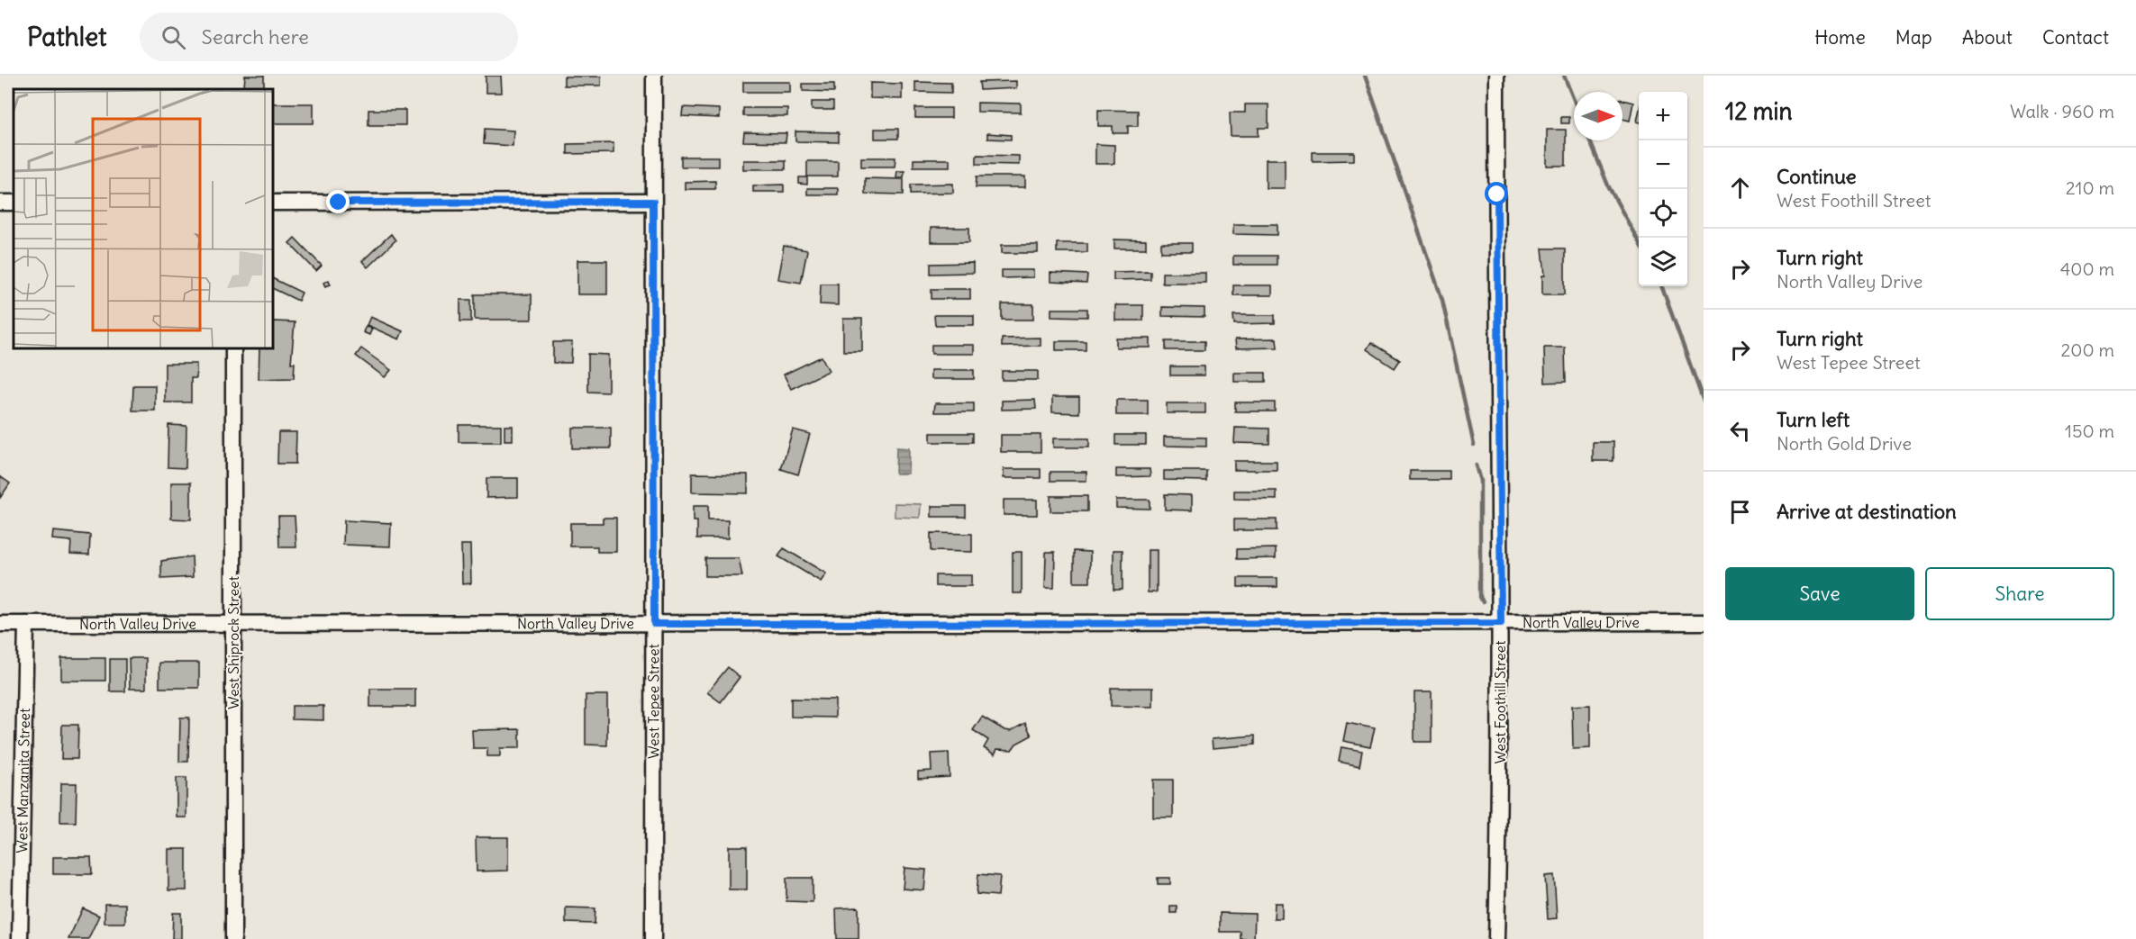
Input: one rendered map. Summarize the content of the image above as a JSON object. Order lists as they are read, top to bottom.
{
  "streets": {
    "street": [
      "North Valley Drive",
      "West Shiprock Street",
      "West Tepee Street",
      "West Foothill Street",
      "West Manzanita Street"
    ]
  },
  "crossings": [
    ["North Valley Drive", "West Shiprock Street"],
    ["North Valley Drive", "West Tepee Street"],
    ["North Valley Drive", "West Foothill Street"],
    ["North Valley Drive", "West Manzanita Street"]
  ],
  "north": "right",
  "page": {
    "header": "Pathlet",
    "search": "Search here",
    "nav": [
      "Home",
      "Map",
      "About",
      "Contact"
    ],
    "heading": ["12 min", "Walk · 960 m"],
    "map_buttons": ["+", "−"],
    "list": [
      ["Continue", "West Foothill Street", "210 m"],
      ["Turn right", "North Valley Drive", "400 m"],
      ["Turn right", "West Tepee Street", "200 m"],
      ["Turn left", "North Gold Drive", "150 m"],
      "Arrive at destination"
    ],
    "buttons": ["Save", "Share"]
  }
}
